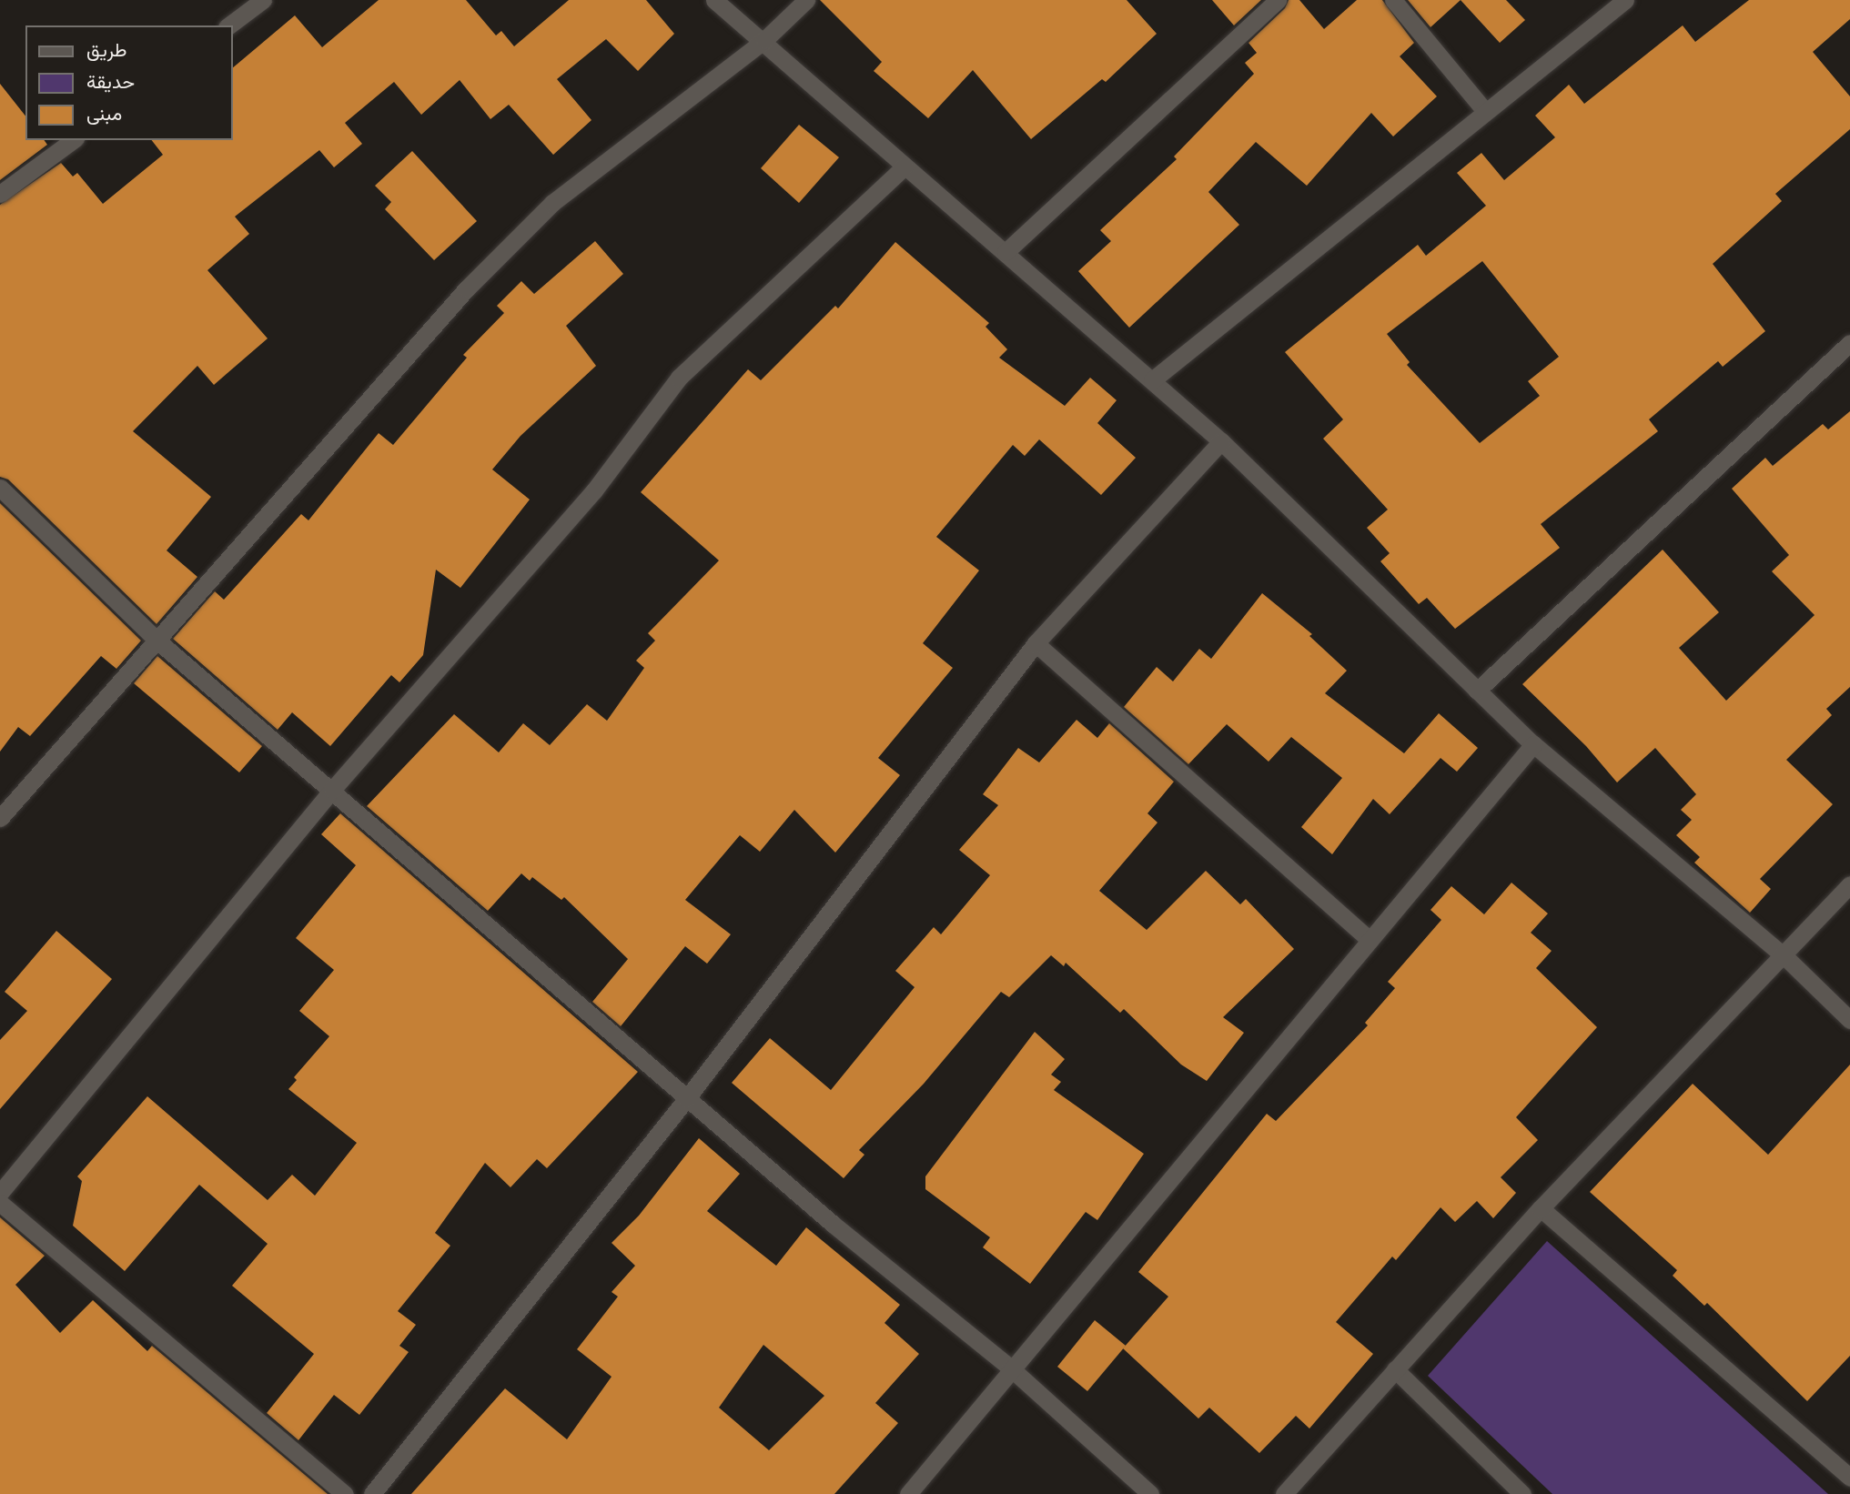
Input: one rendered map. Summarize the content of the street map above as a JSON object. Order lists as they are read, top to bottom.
{
  "legend": ["طريق", "حديقة", "مبنى"]
}
